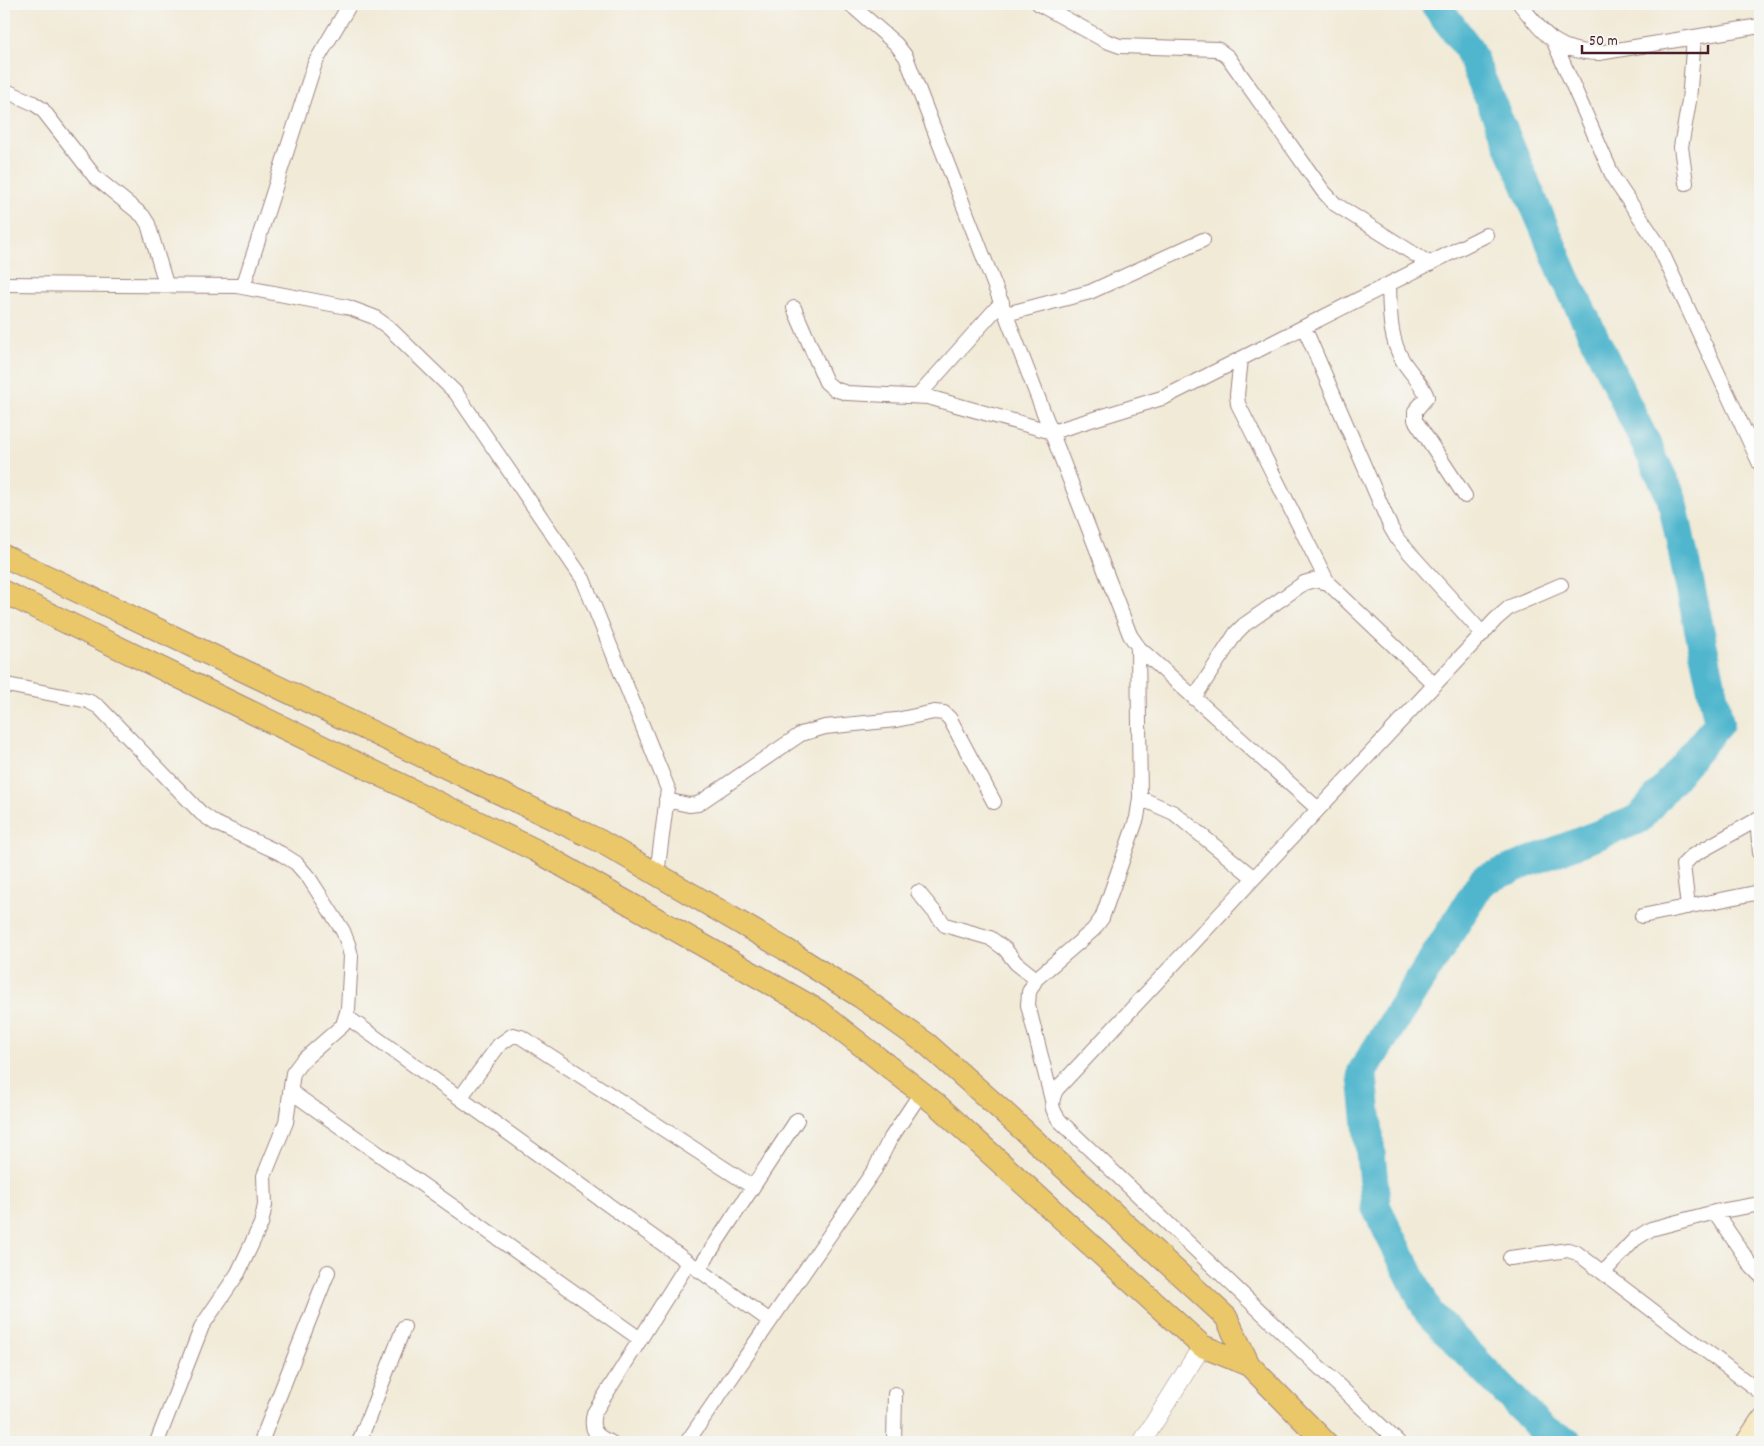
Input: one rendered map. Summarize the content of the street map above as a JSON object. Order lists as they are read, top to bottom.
{
  "scale_bar": "50 m"
}
